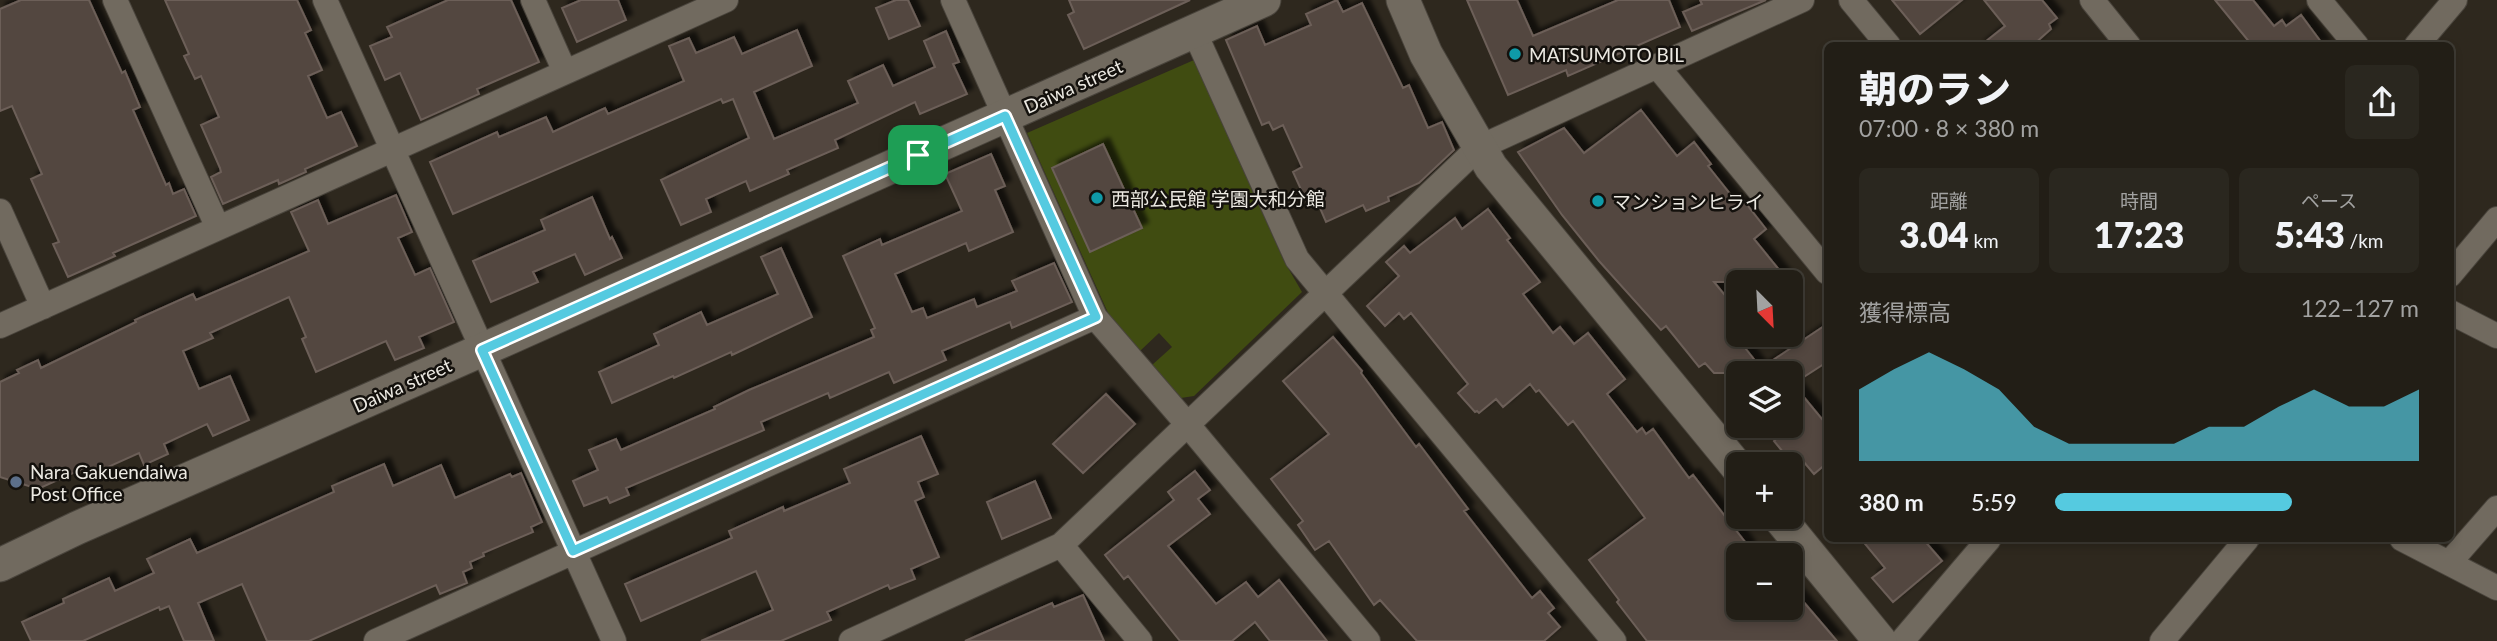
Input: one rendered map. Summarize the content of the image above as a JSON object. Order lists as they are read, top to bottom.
{
  "streets": {
    "street": ["Daiwa street"]
  },
  "places": [
    "MATSUMOTO BIL",
    "西部公民館 学園大和分館",
    "マンションヒライ",
    "Nara Gakuendaiwa Post Office"
  ],
  "north": "bottom right",
  "page": {
    "heading": ["朝のラン", "07:00 · 8 × 380 m"],
    "stats": [
      ["距離", "3.04 km"],
      ["時間", "17:23"],
      ["ペース", "5:43 /km"]
    ],
    "map_buttons": ["+", "−"],
    "chart": ["獲得標高", "122–127 m"],
    "list": [
      {
        "name": "380 m",
        "note": "5:59"
      }
    ]
  }
}
